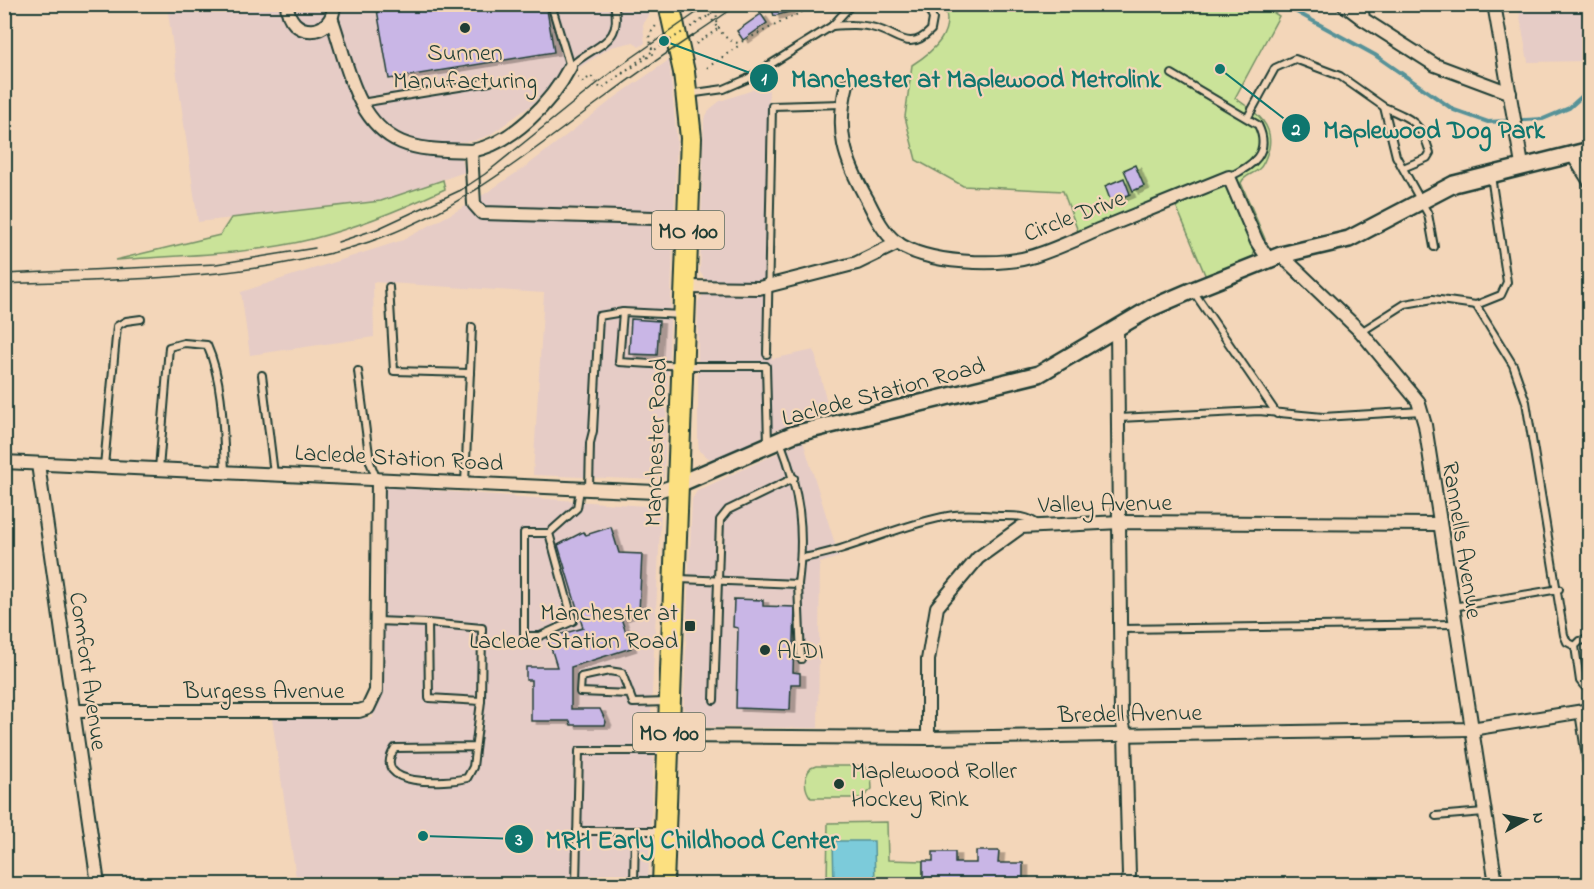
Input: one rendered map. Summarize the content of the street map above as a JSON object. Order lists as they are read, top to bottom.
{
  "streets": {
    "main road": ["MO 100", "Manchester Road"],
    "street": [
      "Circle Drive",
      "Laclede Station Road",
      "Valley Avenue",
      "Rannells Avenue",
      "Comfort Avenue",
      "Burgess Avenue",
      "Bredell Avenue"
    ]
  },
  "crossings": [
    ["Circle Drive", "Rannells Avenue"],
    ["Laclede Station Road", "Manchester Road"],
    ["Laclede Station Road", "Rannells Avenue"],
    ["Laclede Station Road", "Comfort Avenue"],
    ["Laclede Station Road", "Burgess Avenue"],
    ["Manchester Road", "Bredell Avenue"],
    ["Valley Avenue", "Rannells Avenue"],
    ["Valley Avenue", "Bredell Avenue"],
    ["Rannells Avenue", "Bredell Avenue"],
    ["Comfort Avenue", "Burgess Avenue"]
  ],
  "places": {
    "other": [
      "Sunnen Manufacturing",
      "Manchester at Maplewood Metrolink",
      "Maplewood Dog Park",
      "ALDI",
      "Maplewood Roller Hockey Rink",
      "MRH Early Childhood Center"
    ],
    "transit": ["Manchester at Laclede Station Road"]
  },
  "north": "right"
}
